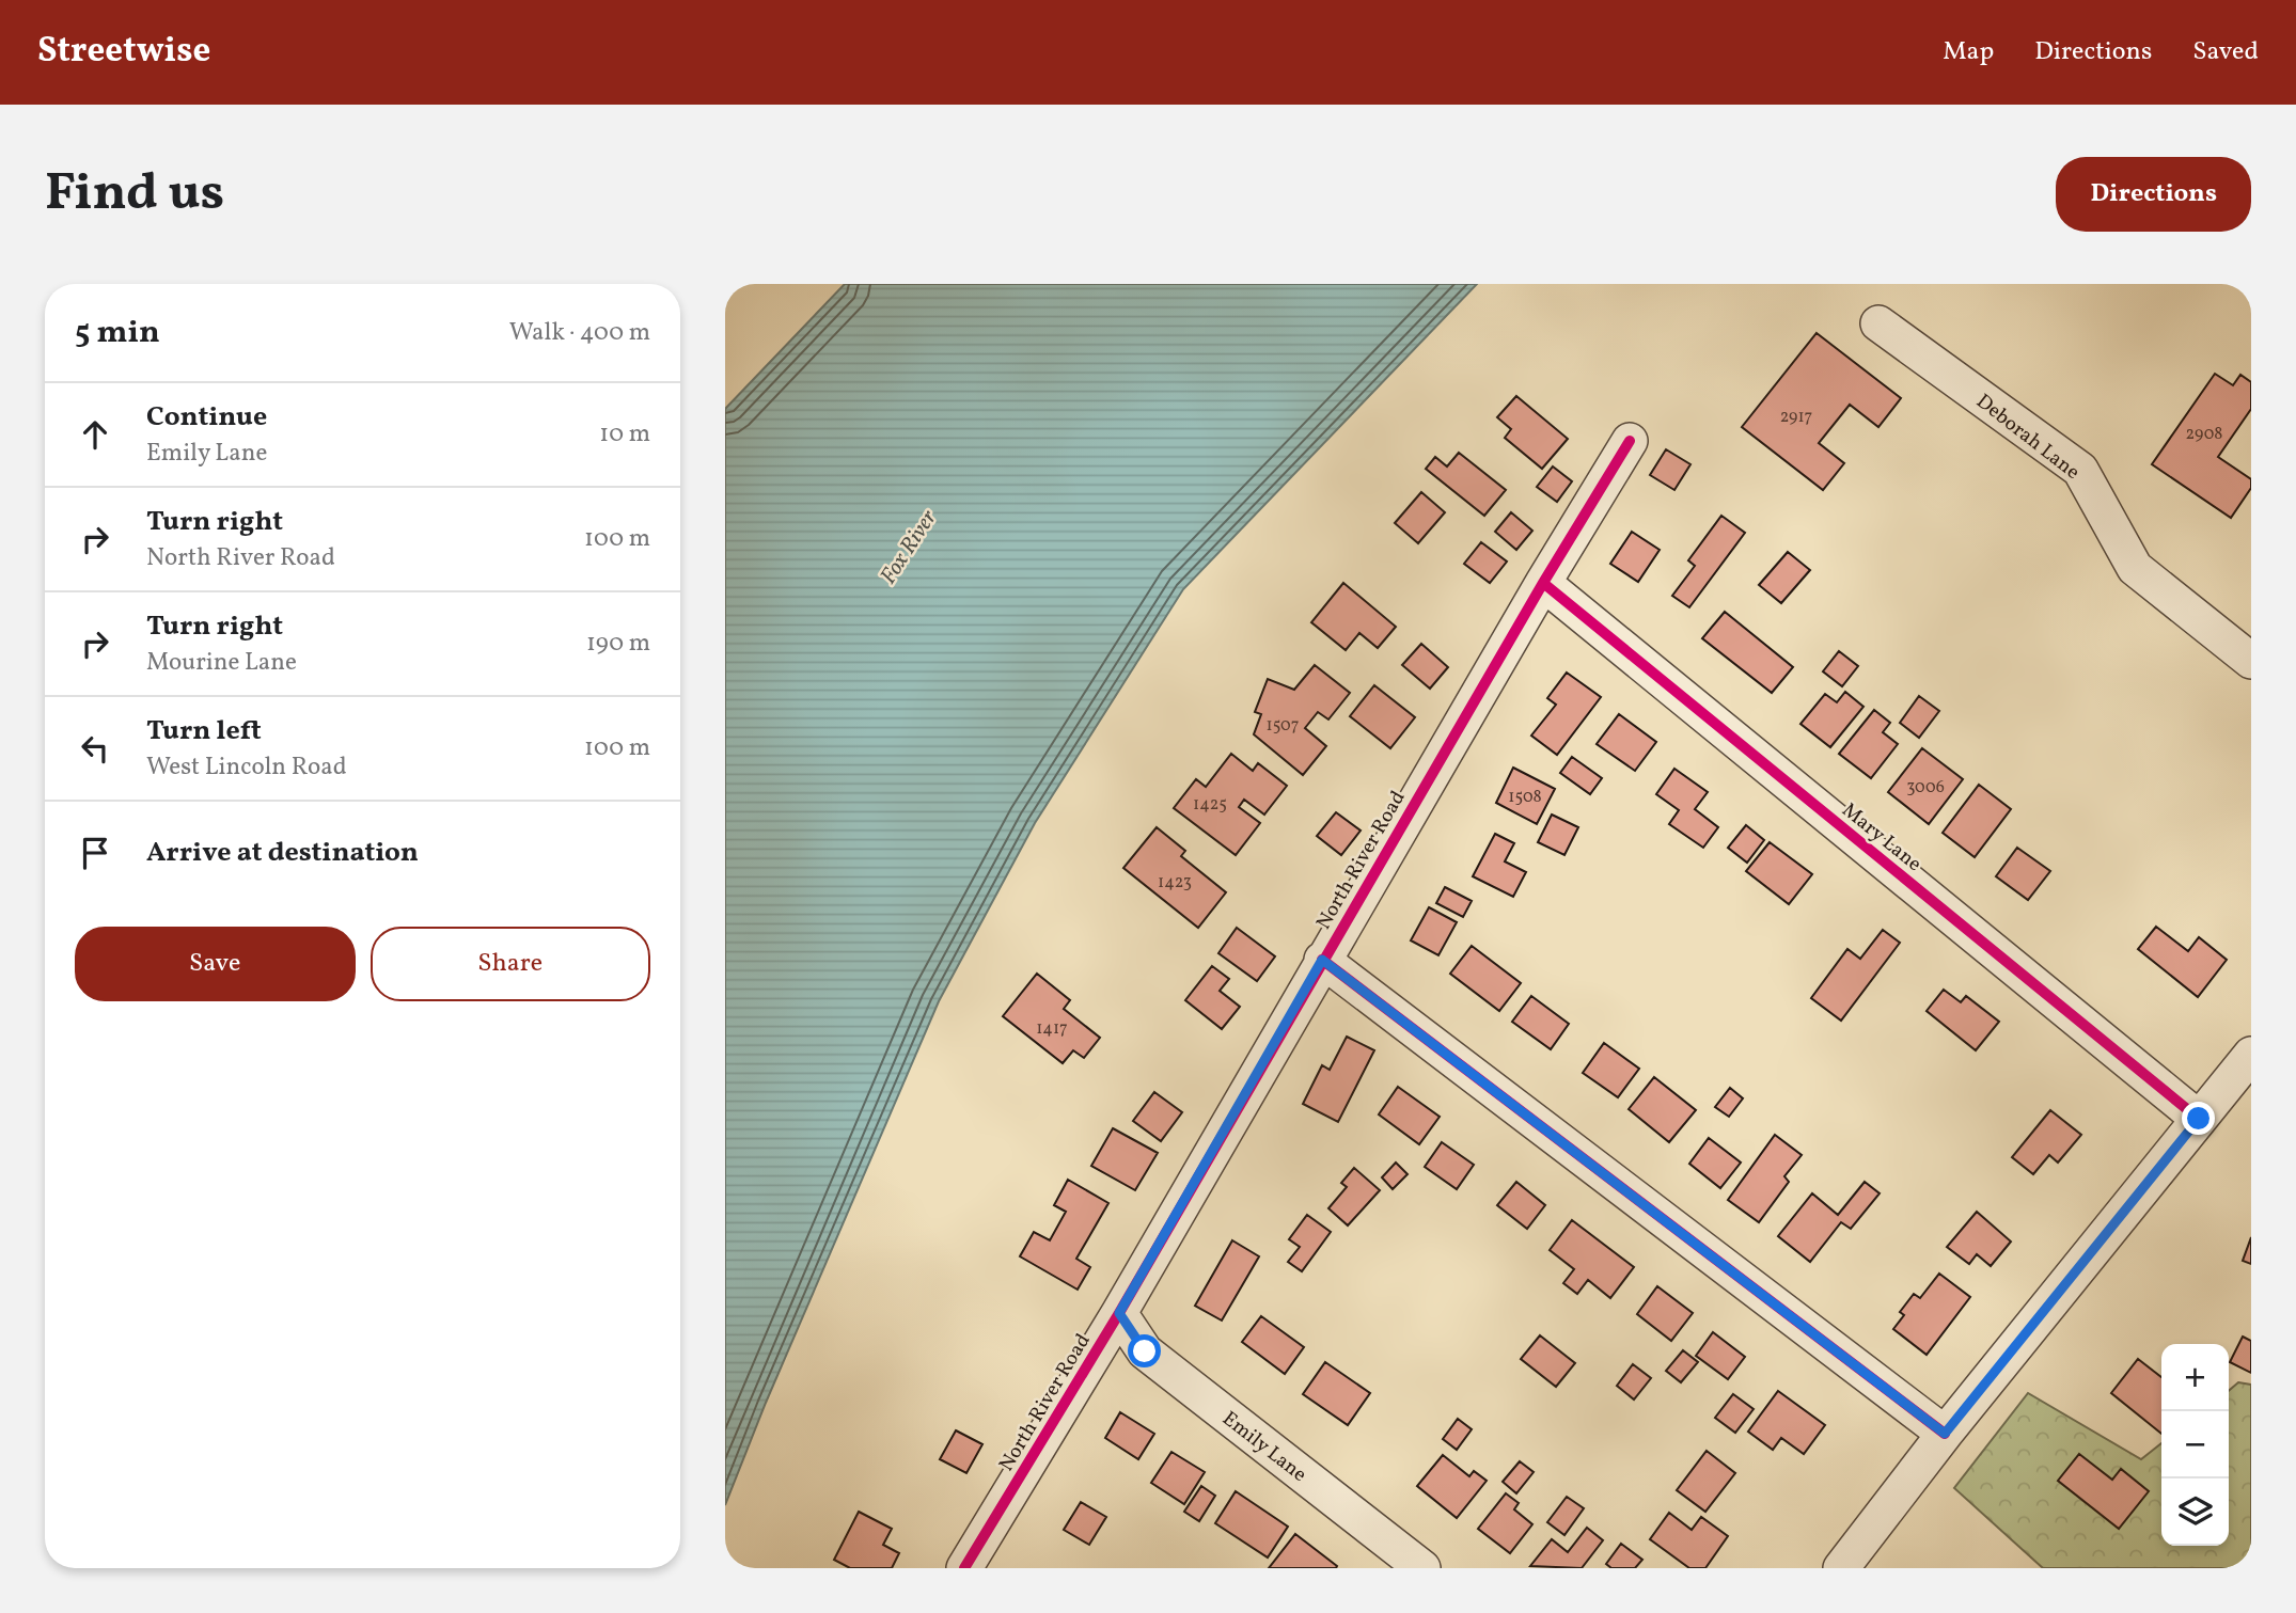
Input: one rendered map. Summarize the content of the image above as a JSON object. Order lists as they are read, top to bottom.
{
  "streets": {
    "street": [
      "Deborah Lane",
      "Mary Lane",
      "North River Road",
      "Emily Lane"
    ]
  },
  "crossings": [
    ["Mary Lane", "North River Road"],
    ["North River Road", "Emily Lane"]
  ],
  "water": ["Fox River"],
  "house_numbers": [
    "2917",
    "2908",
    "1507",
    "3006",
    "1508",
    "1425",
    "1423",
    "1417"
  ],
  "page": {
    "header": "Streetwise",
    "nav": ["Map", "Directions", "Saved"],
    "buttons": [
      "Directions",
      ["Save", "Share"]
    ],
    "title": "Find us",
    "heading": ["5 min", "Walk · 400 m"],
    "list": [
      ["Continue", "Emily Lane", "10 m"],
      ["Turn right", "North River Road", "100 m"],
      ["Turn right", "Mourine Lane", "190 m"],
      ["Turn left", "West Lincoln Road", "100 m"],
      "Arrive at destination"
    ],
    "map_buttons": ["+", "−"]
  }
}
